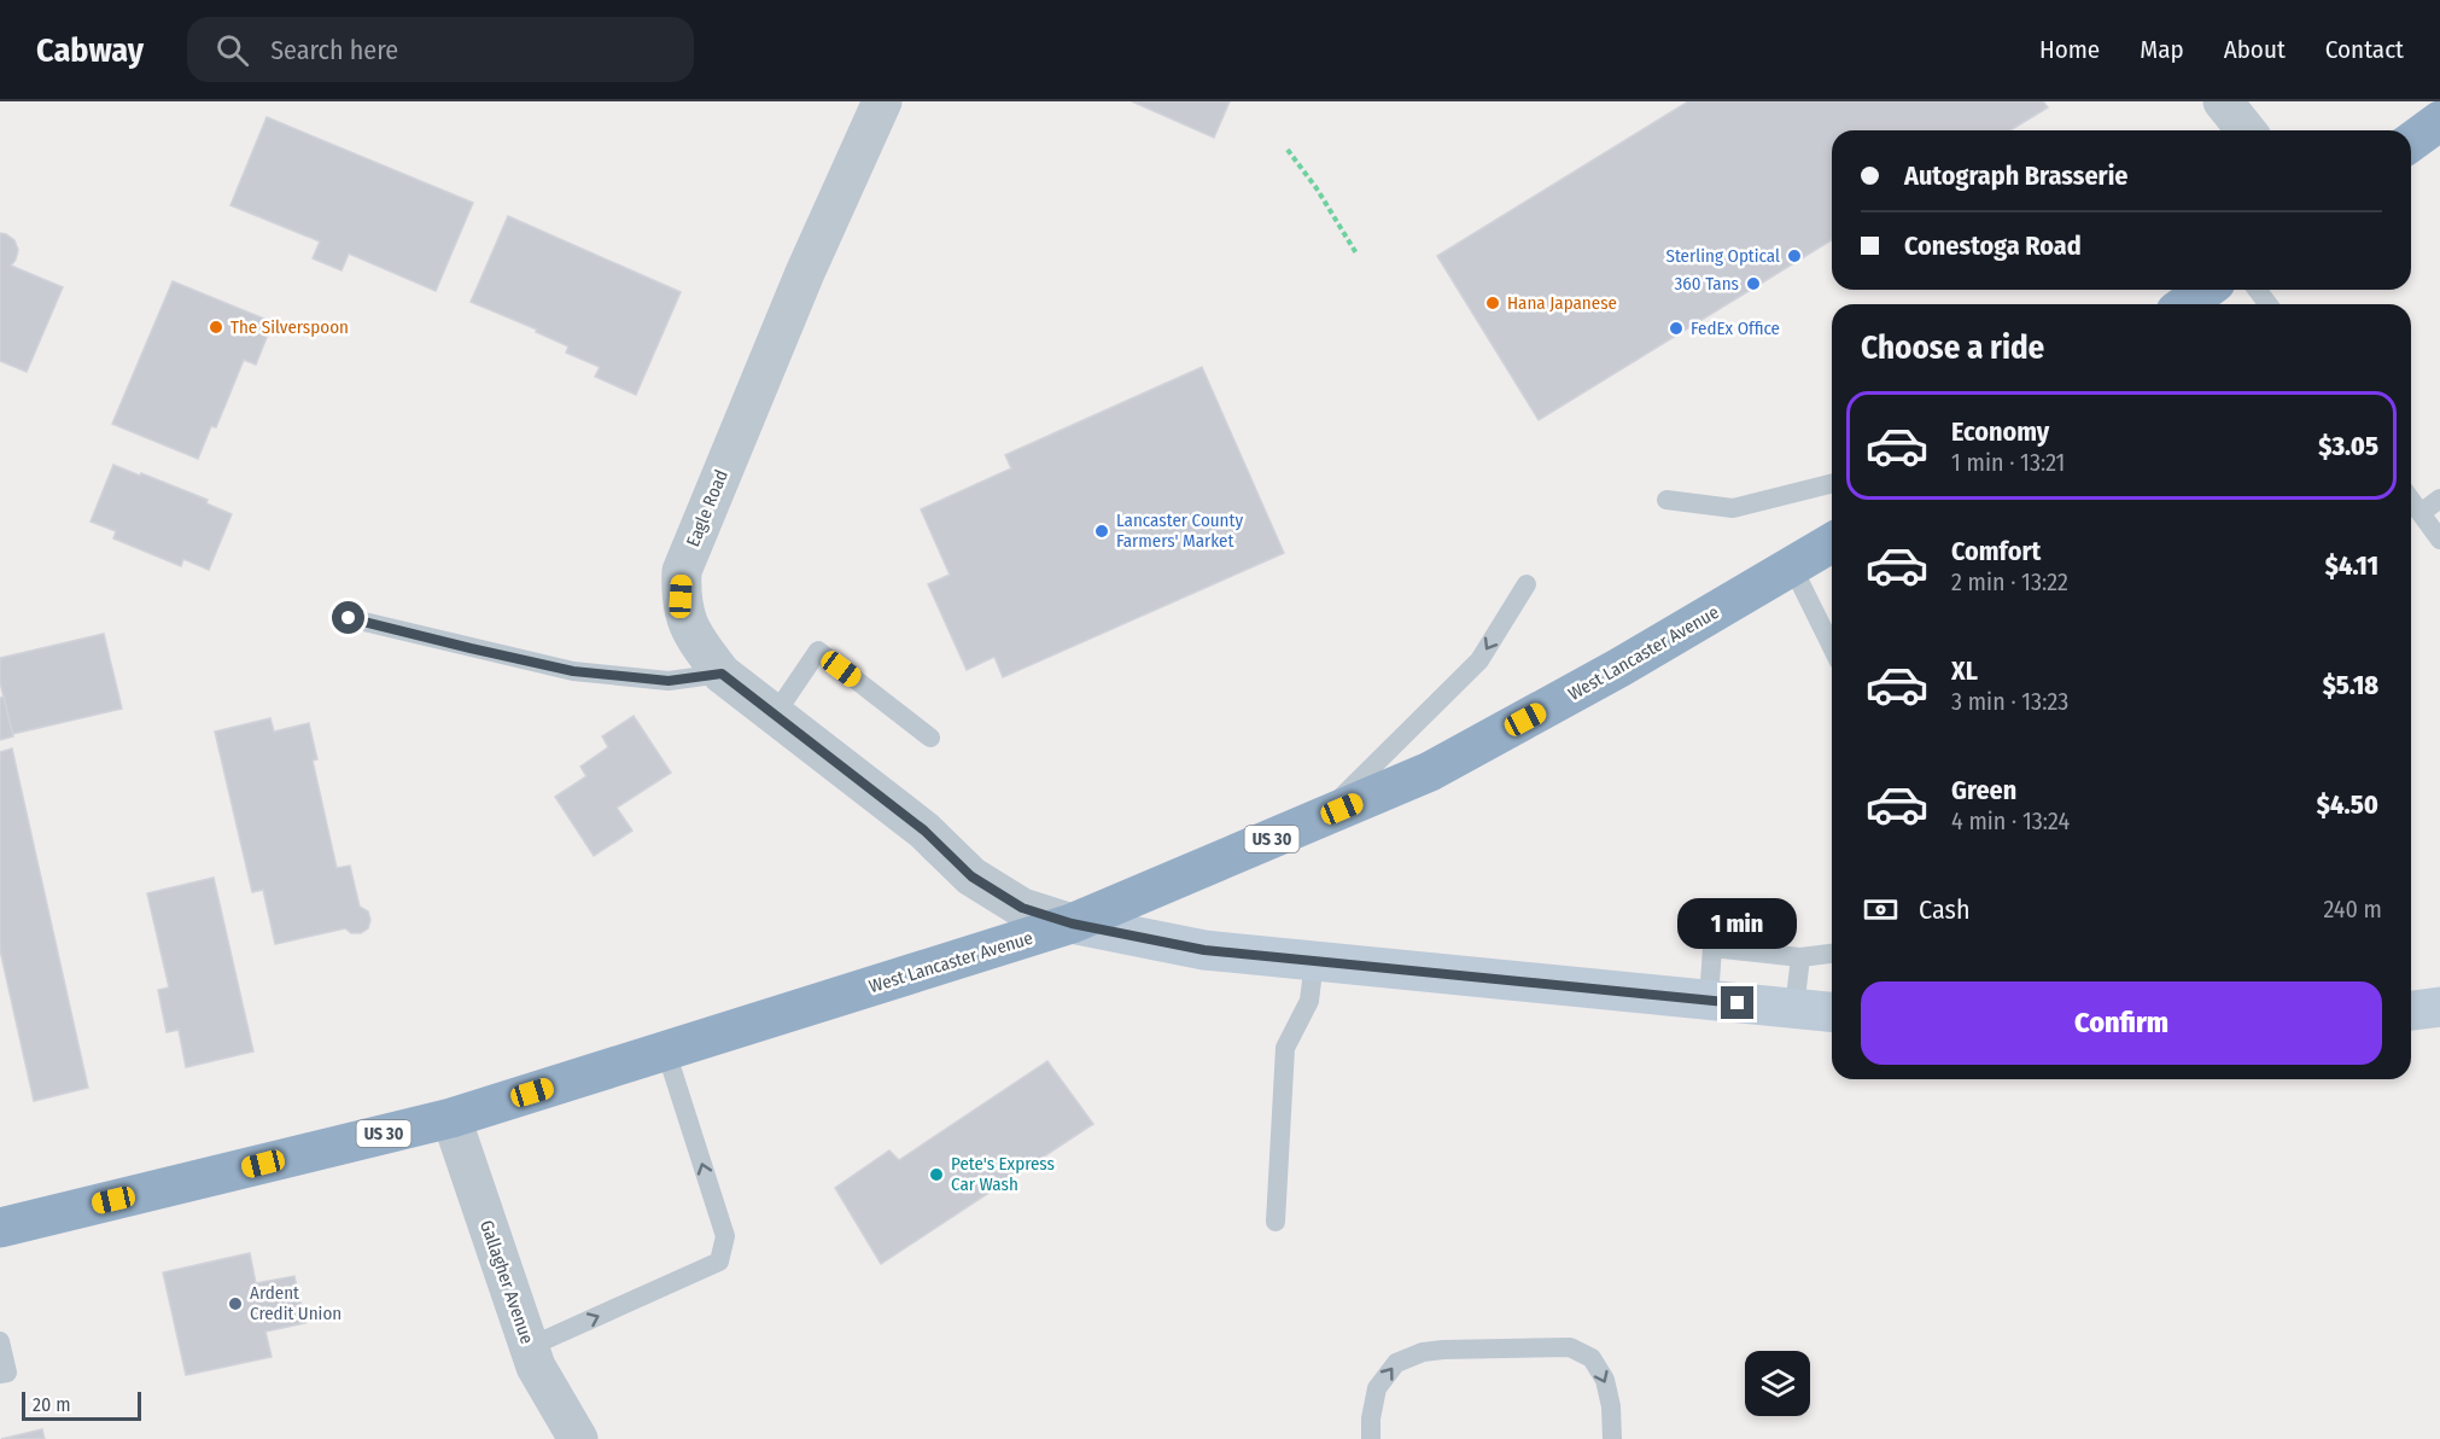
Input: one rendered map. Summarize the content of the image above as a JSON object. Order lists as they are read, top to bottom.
{
  "streets": {
    "highway": ["West Lancaster Avenue", "US 30"],
    "street": ["Eagle Road", "Gallagher Avenue"]
  },
  "crossings": [
    ["Eagle Road", "West Lancaster Avenue"],
    ["West Lancaster Avenue", "Gallagher Avenue"]
  ],
  "places": [
    "Sterling Optical",
    "360 Tans",
    "Hana Japanese",
    "The Silverspoon",
    "FedEx Office",
    "Lancaster County Farmers' Market",
    "Pete's Express Car Wash",
    "Ardent Credit Union"
  ],
  "scale_bar": "20 m",
  "page": {
    "header": "Cabway",
    "search": "Search here",
    "nav": [
      "Home",
      "Map",
      "About",
      "Contact"
    ],
    "banner": ["Autograph Brasserie", "Conestoga Road"],
    "heading": "Choose a ride",
    "list": [
      {
        "name": "Economy",
        "note": "1 min · 13:21",
        "value": "$3.05"
      },
      {
        "name": "Comfort",
        "note": "2 min · 13:22",
        "value": "$4.11"
      },
      {
        "name": "XL",
        "note": "3 min · 13:23",
        "value": "$5.18"
      },
      {
        "name": "Green",
        "note": "4 min · 13:24",
        "value": "$4.50"
      }
    ],
    "pay": ["Cash", "240 m"],
    "bubble": "1 min",
    "buttons": "Confirm",
    "scale": "20 m"
  }
}
